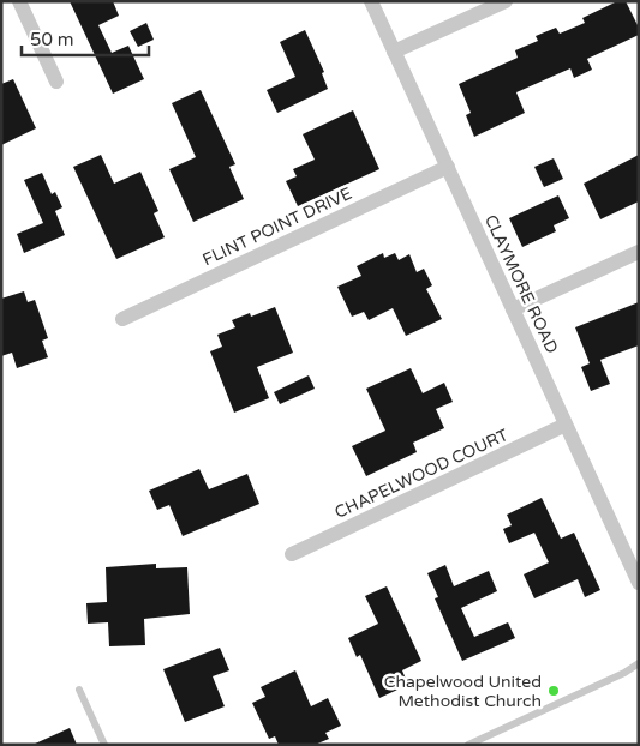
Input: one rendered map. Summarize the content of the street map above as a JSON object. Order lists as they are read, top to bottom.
{
  "streets": {
    "street": ["FLINT POINT DRIVE", "CLAYMORE ROAD", "CHAPELWOOD COURT"]
  },
  "crossings": [
    ["FLINT POINT DRIVE", "CLAYMORE ROAD"],
    ["CLAYMORE ROAD", "CHAPELWOOD COURT"]
  ],
  "places": ["Chapelwood United Methodist Church"],
  "scale_bar": "50 m"
}
